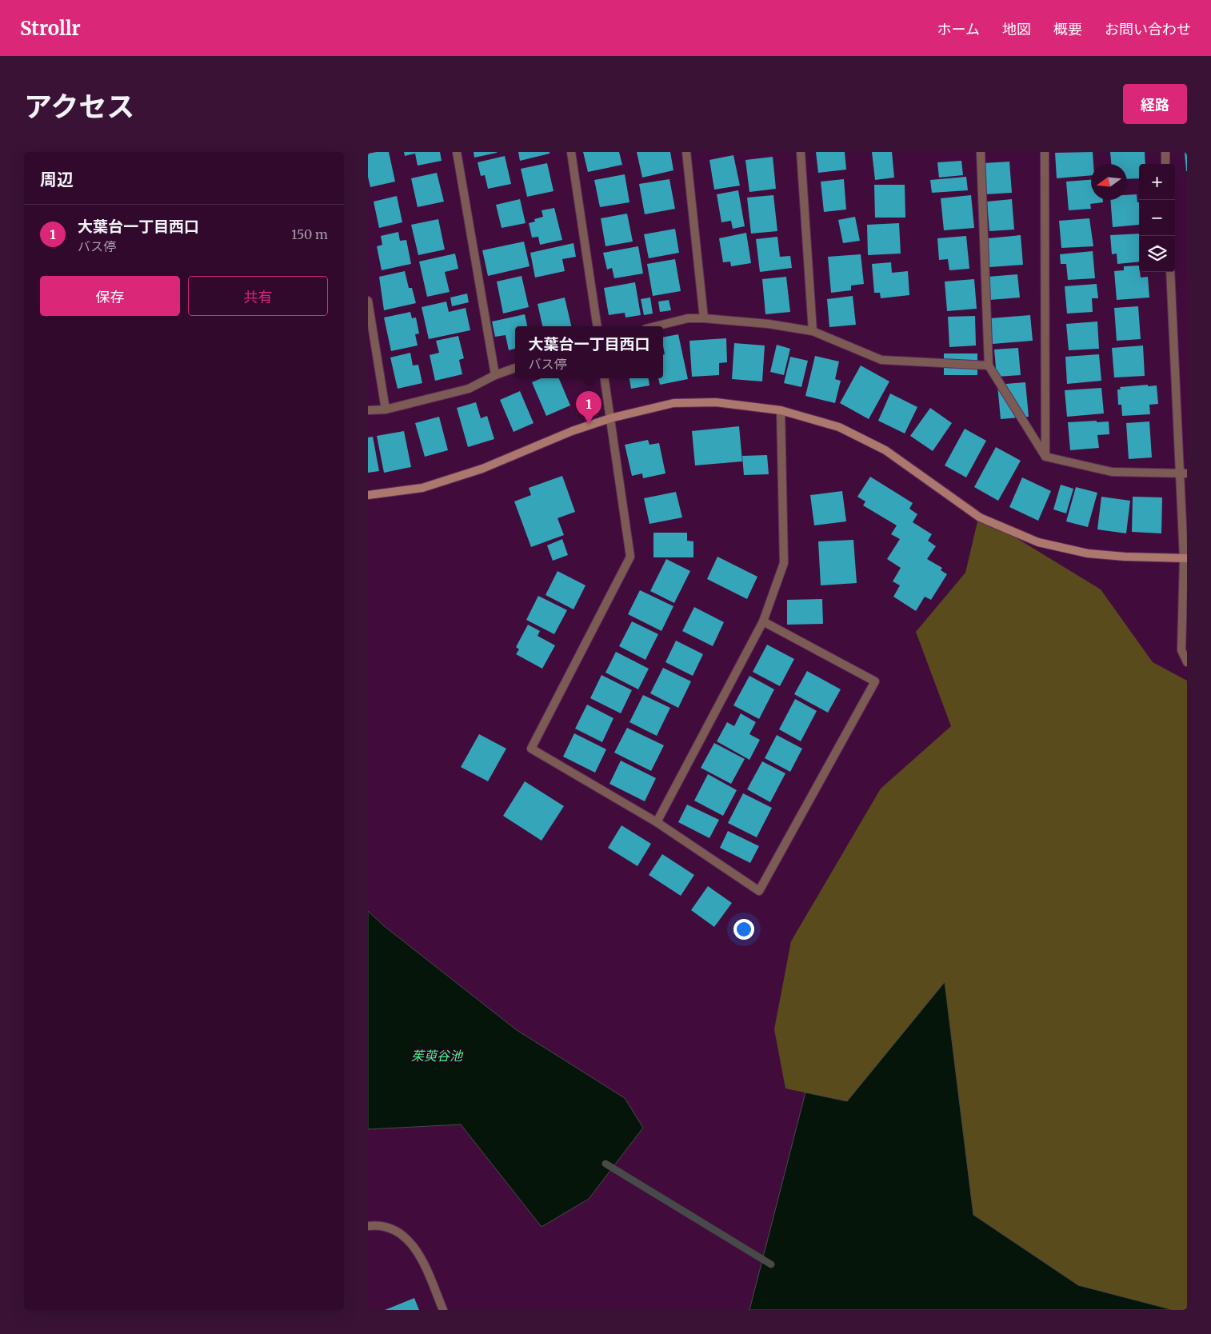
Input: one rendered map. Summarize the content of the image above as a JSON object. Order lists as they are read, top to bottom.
{
  "water": ["茱萸谷池"],
  "north": "left",
  "page": {
    "header": "Strollr",
    "nav": [
      "ホーム",
      "地図",
      "概要",
      "お問い合わせ"
    ],
    "title": "アクセス",
    "buttons": [
      "経路",
      ["保存", "共有"]
    ],
    "heading": "周辺",
    "map_buttons": ["+", "−"],
    "list": [
      {
        "mark": "1",
        "name": "大葉台一丁目西口",
        "note": "バス停",
        "value": "150 m"
      }
    ],
    "popup": ["大葉台一丁目西口", "バス停"],
    "pins": "1"
  }
}
